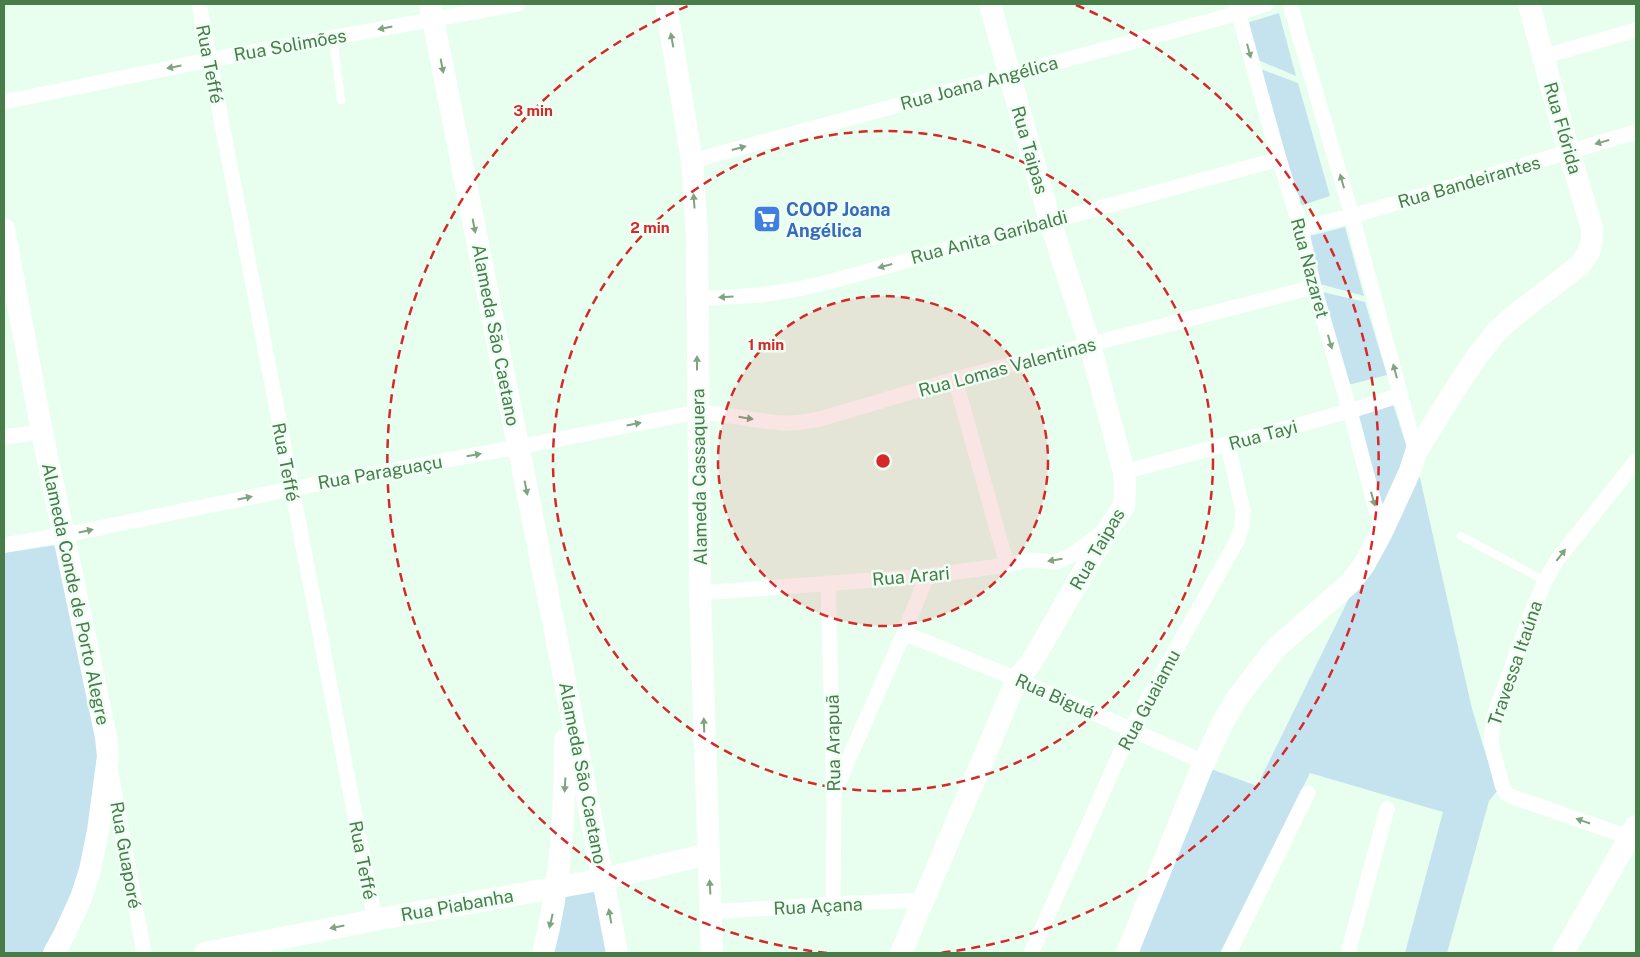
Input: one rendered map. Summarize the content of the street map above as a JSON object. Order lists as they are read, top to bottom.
{
  "streets": {
    "street": [
      "Rua Solimões",
      "Rua Teffé",
      "Rua Joana Angélica",
      "Rua Flórida",
      "Rua Taipas",
      "Rua Bandeirantes",
      "Rua Anita Garibaldi",
      "Rua Nazaret",
      "Alameda São Caetano",
      "Rua Lomas Valentinas",
      "Rua Tayi",
      "Rua Paraguaçu",
      "Alameda Cassaquera",
      "Rua Arari",
      "Alameda Conde de Porto Alegre",
      "Travessa Itaúna",
      "Rua Biguá",
      "Rua Guaiamu",
      "Rua Arapuã",
      "Rua Guaporé",
      "Rua Piabanha",
      "Rua Açana"
    ]
  },
  "crossings": [
    ["Rua Solimões", "Rua Teffé"],
    ["Rua Solimões", "Alameda São Caetano"],
    ["Rua Teffé", "Rua Paraguaçu"],
    ["Rua Teffé", "Rua Piabanha"],
    ["Rua Joana Angélica", "Rua Taipas"],
    ["Rua Joana Angélica", "Rua Nazaret"],
    ["Rua Joana Angélica", "Alameda Cassaquera"],
    ["Rua Flórida", "Rua Bandeirantes"],
    ["Rua Taipas", "Rua Anita Garibaldi"],
    ["Rua Taipas", "Rua Lomas Valentinas"],
    ["Rua Taipas", "Rua Tayi"],
    ["Rua Taipas", "Rua Arari"],
    ["Rua Taipas", "Rua Biguá"],
    ["Rua Taipas", "Rua Açana"],
    ["Rua Bandeirantes", "Rua Nazaret"],
    ["Rua Anita Garibaldi", "Rua Nazaret"],
    ["Rua Anita Garibaldi", "Alameda Cassaquera"],
    ["Rua Nazaret", "Rua Lomas Valentinas"],
    ["Rua Nazaret", "Rua Tayi"],
    ["Alameda São Caetano", "Rua Paraguaçu"],
    ["Alameda São Caetano", "Rua Piabanha"],
    ["Rua Lomas Valentinas", "Rua Paraguaçu"],
    ["Rua Lomas Valentinas", "Alameda Cassaquera"],
    ["Rua Tayi", "Rua Guaiamu"],
    ["Rua Paraguaçu", "Alameda Cassaquera"],
    ["Rua Paraguaçu", "Alameda Conde de Porto Alegre"],
    ["Alameda Cassaquera", "Rua Arari"],
    ["Alameda Cassaquera", "Rua Piabanha"],
    ["Alameda Cassaquera", "Rua Açana"],
    ["Rua Arari", "Rua Arapuã"],
    ["Alameda Conde de Porto Alegre", "Rua Guaporé"],
    ["Rua Biguá", "Rua Guaiamu"],
    ["Rua Arapuã", "Rua Açana"]
  ],
  "one_way": [
    "Rua Solimões",
    "Rua Joana Angélica",
    "Rua Anita Garibaldi",
    "Alameda São Caetano",
    "Rua Lomas Valentinas",
    "Rua Paraguaçu",
    "Alameda Cassaquera"
  ],
  "places": {
    "supermarket": ["COOP Joana Angélica"]
  },
  "rings": ["3 min", "2 min", "1 min"]
}
